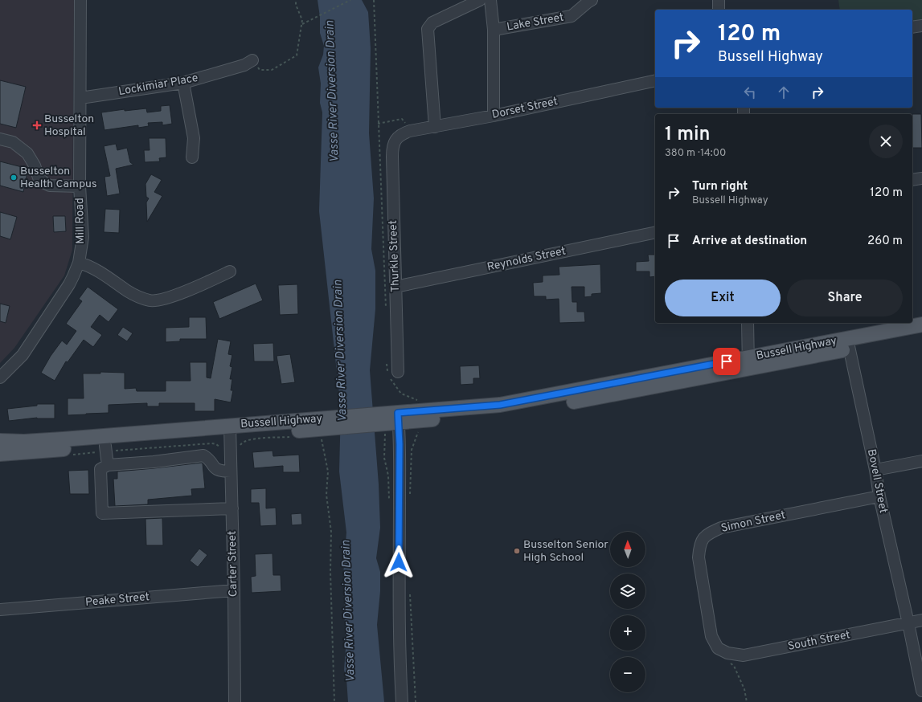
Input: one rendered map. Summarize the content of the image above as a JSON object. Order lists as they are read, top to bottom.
{
  "streets": {
    "main road": ["Bussell Highway"],
    "street": [
      "Lake Street",
      "Lockimiar Place",
      "Dorset Street",
      "Mill Road",
      "Thurkle Street",
      "Reynolds Street",
      "Bovell Street",
      "Simon Street",
      "Carter Street",
      "Peake Street",
      "South Street"
    ]
  },
  "crossings": [
    ["Lockimiar Place", "Mill Road"],
    ["Dorset Street", "Thurkle Street"],
    ["Thurkle Street", "Reynolds Street"],
    ["Bussell Highway", "Bovell Street"],
    ["Bussell Highway", "Carter Street"],
    ["Bovell Street", "Simon Street"],
    ["Bovell Street", "South Street"],
    ["Simon Street", "South Street"],
    ["Carter Street", "Peake Street"]
  ],
  "water": ["Vasse River Diversion Drain"],
  "places": {
    "health": ["Busselton Hospital"],
    "other": ["Busselton Health Campus", "Busselton Senior High School"]
  },
  "north": "top",
  "page": {
    "turn": ["120 m", "Bussell Highway"],
    "heading": ["1 min", "380 m · 14:00"],
    "list": [
      {
        "name": "Turn right",
        "note": "Bussell Highway",
        "value": "120 m"
      },
      {
        "name": "Arrive at destination",
        "value": "260 m"
      }
    ],
    "buttons": ["Exit", "Share"],
    "map_buttons": ["+", "−"]
  }
}
